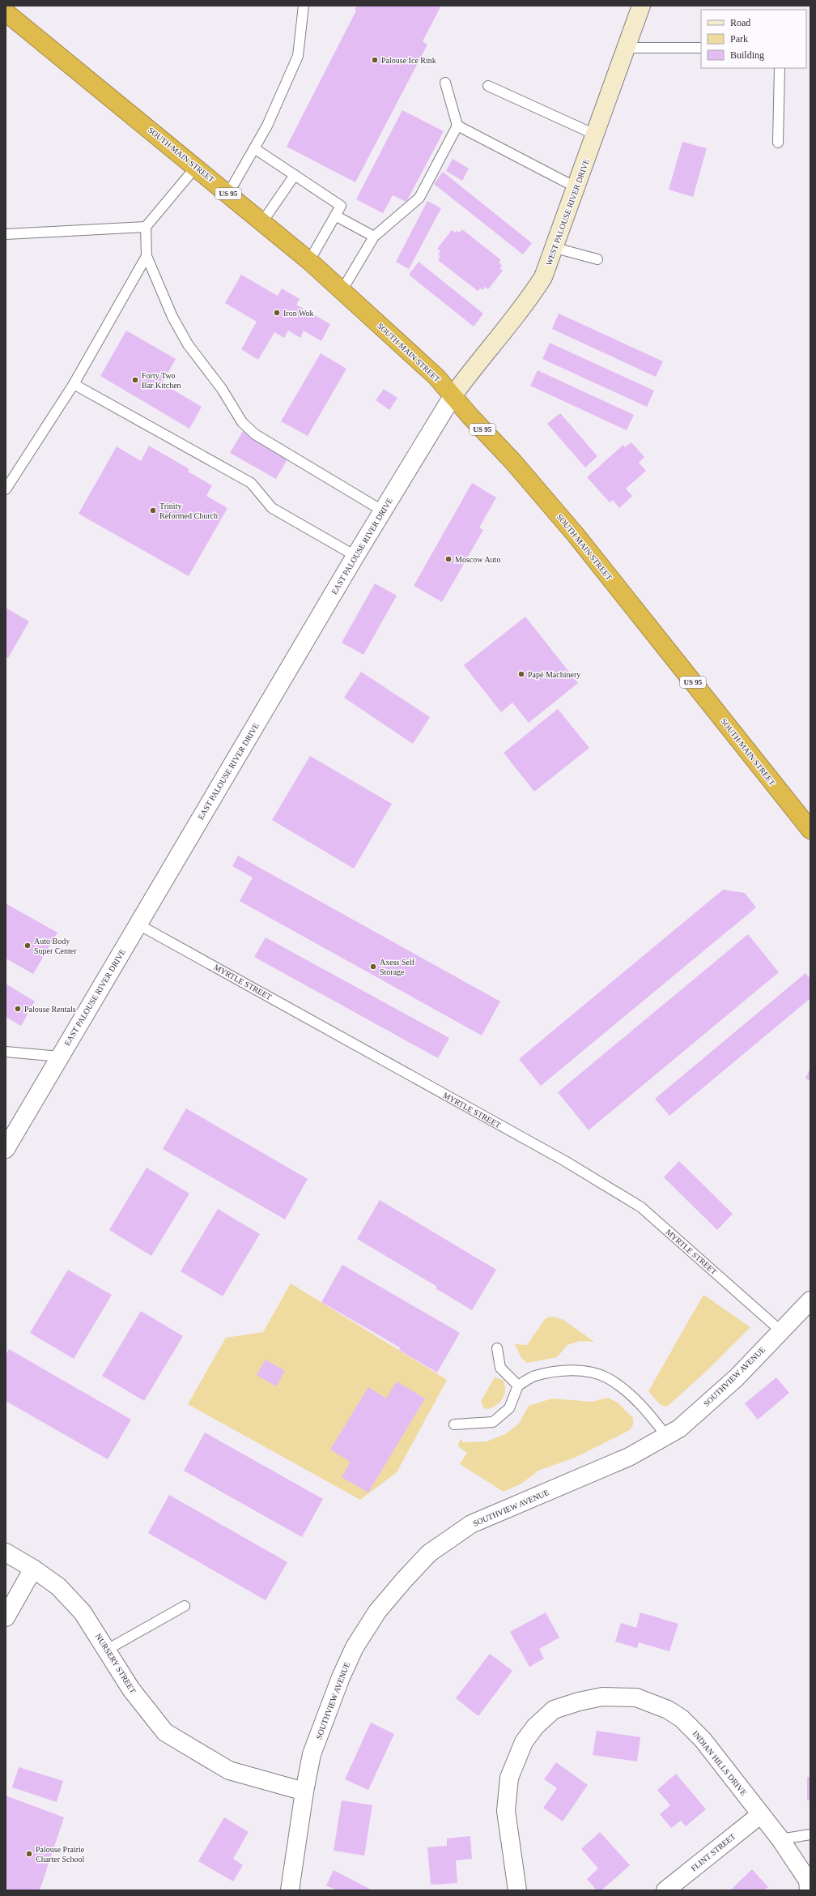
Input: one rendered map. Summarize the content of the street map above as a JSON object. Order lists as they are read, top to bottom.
{
  "streets": {
    "highway": ["SOUTH MAIN STREET", "US 95"],
    "street": [
      "WEST PALOUSE RIVER DRIVE",
      "EAST PALOUSE RIVER DRIVE",
      "SOUTHVIEW AVENUE",
      "NURSERY STREET",
      "INDIAN HILLS DRIVE",
      "FLINT STREET"
    ],
    "lane": ["MYRTLE STREET"]
  },
  "crossings": [
    ["SOUTH MAIN STREET", "WEST PALOUSE RIVER DRIVE"],
    ["SOUTH MAIN STREET", "EAST PALOUSE RIVER DRIVE"],
    ["WEST PALOUSE RIVER DRIVE", "EAST PALOUSE RIVER DRIVE"],
    ["EAST PALOUSE RIVER DRIVE", "MYRTLE STREET"],
    ["MYRTLE STREET", "SOUTHVIEW AVENUE"],
    ["SOUTHVIEW AVENUE", "NURSERY STREET"],
    ["INDIAN HILLS DRIVE", "FLINT STREET"]
  ],
  "places": [
    "Palouse Ice Rink",
    "Iron Wok",
    "Forty Two Bar Kitchen",
    "Trinity Reformed Church",
    "Moscow Auto",
    "Papé Machinery",
    "Auto Body Super Center",
    "Axess Self Storage",
    "Palouse Rentals",
    "Palouse Prairie Charter School"
  ],
  "legend": ["Road", "Park", "Building"]
}
